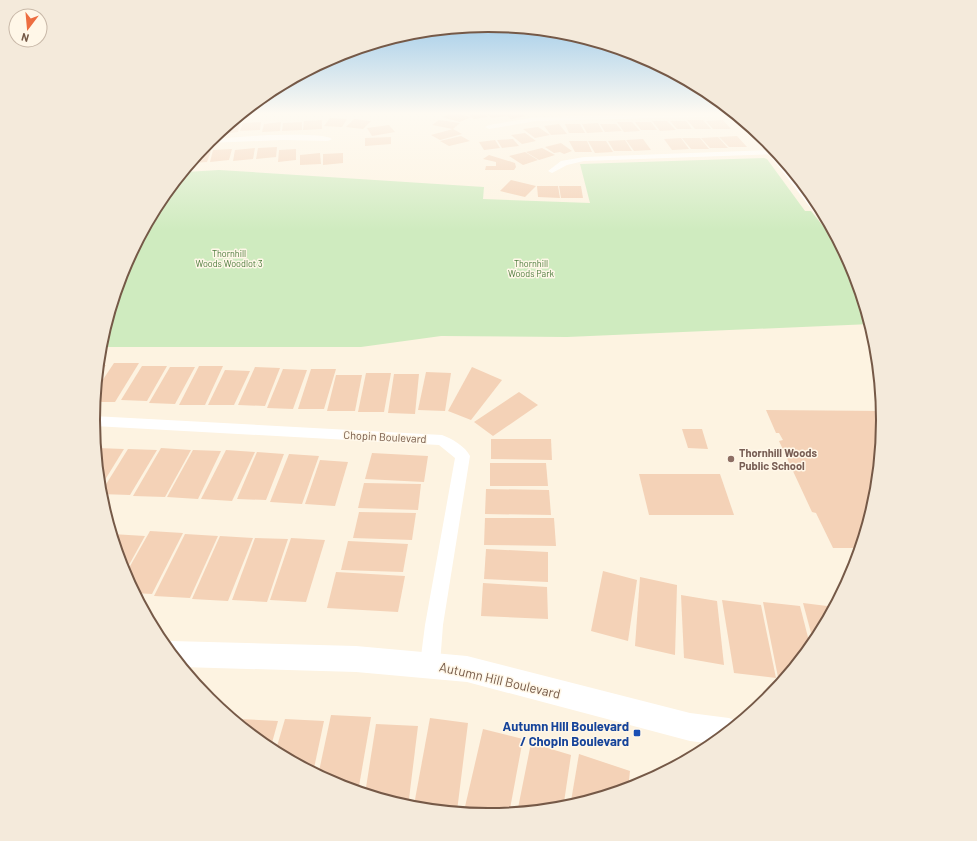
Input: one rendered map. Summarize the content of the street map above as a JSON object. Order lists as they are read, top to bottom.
{
  "streets": {
    "street": ["Chopin Boulevard", "Autumn Hill Boulevard"]
  },
  "crossings": [
    ["Chopin Boulevard", "Autumn Hill Boulevard"]
  ],
  "parks": ["Thornhill Woods Woodlot 3", "Thornhill Woods Park"],
  "places": {
    "other": ["Thornhill Woods Public School"],
    "transit": ["Autumn Hill Boulevard / Chopin Boulevard"]
  },
  "north": "bottom"
}
